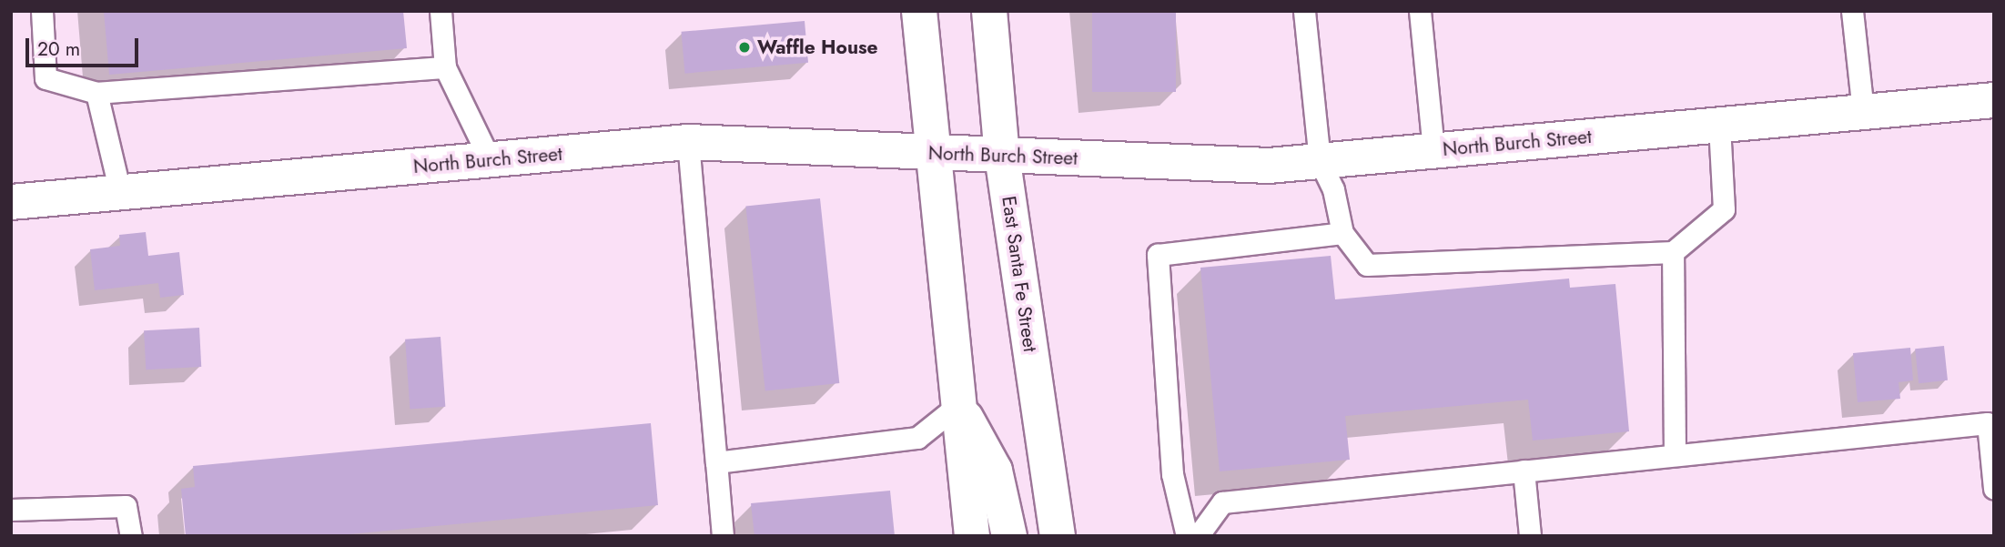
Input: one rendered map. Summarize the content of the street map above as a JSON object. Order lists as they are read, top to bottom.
{
  "streets": {
    "street": ["North Burch Street", "East Santa Fe Street"]
  },
  "crossings": [
    ["North Burch Street", "East Santa Fe Street"]
  ],
  "places": ["Waffle House"],
  "scale_bar": "20 m"
}
